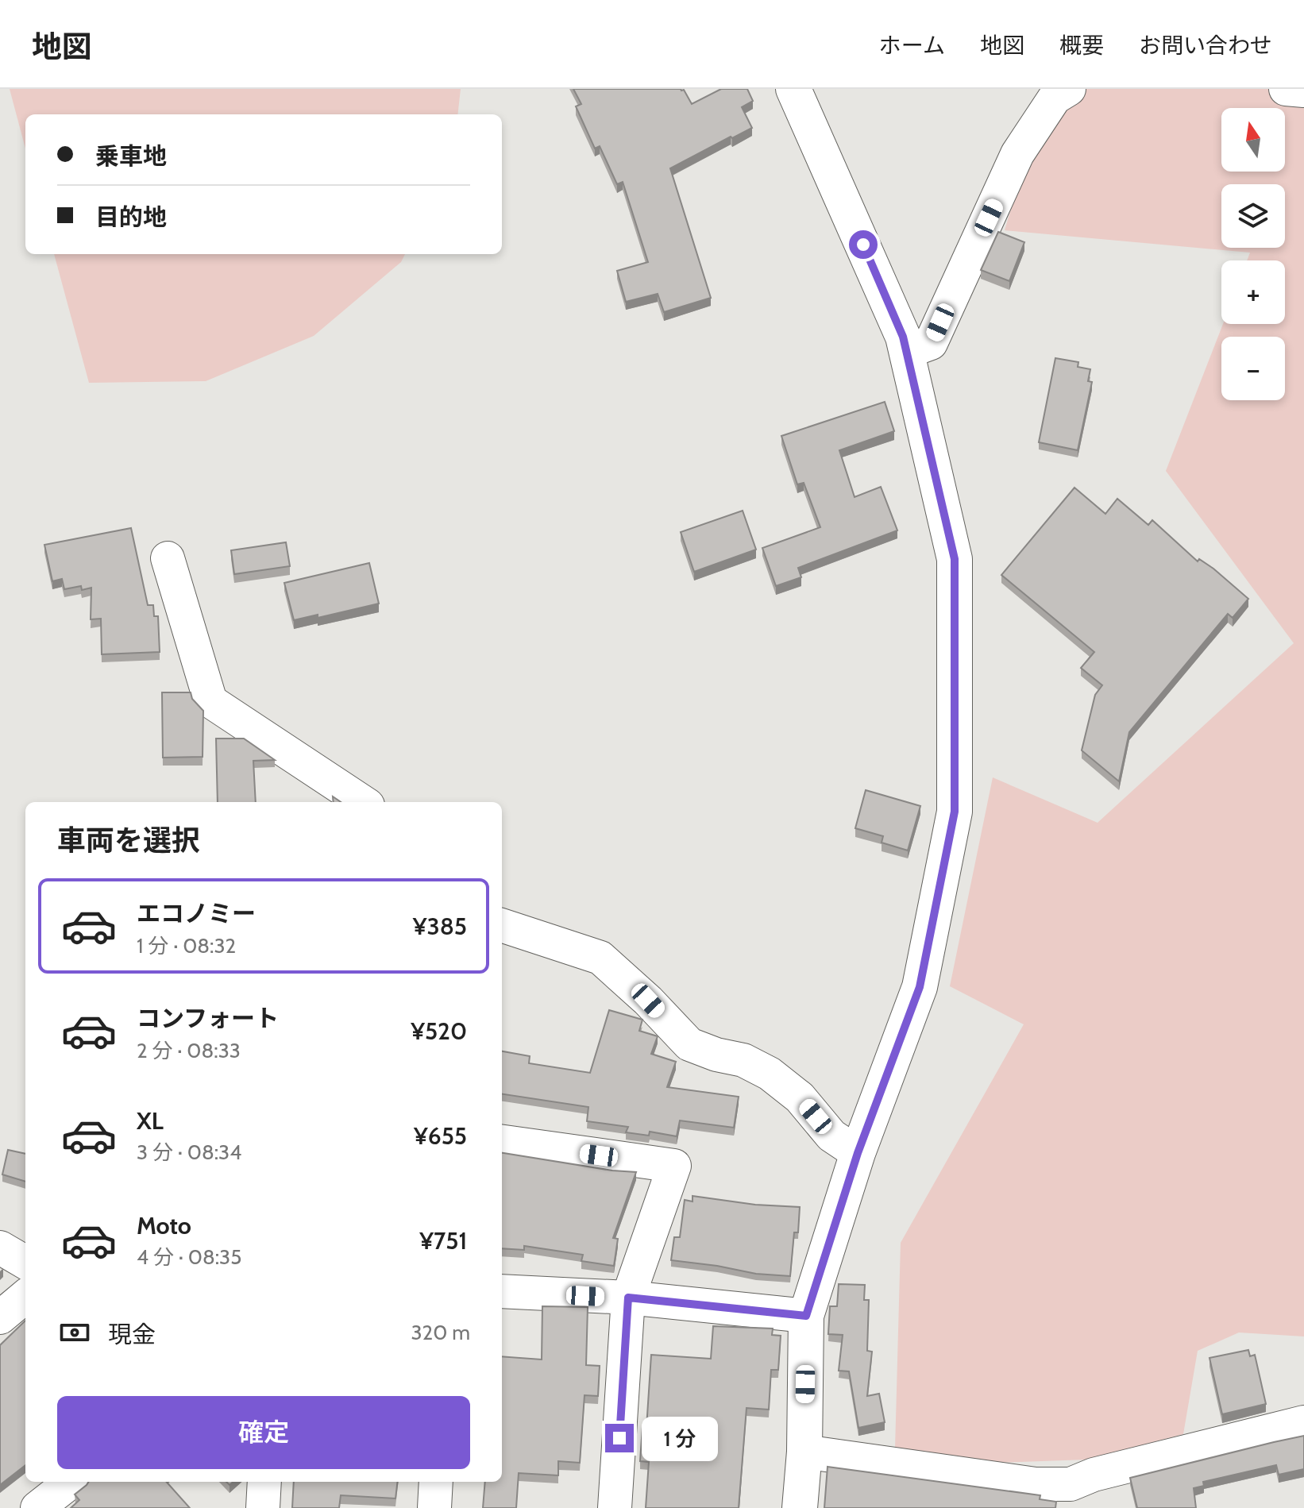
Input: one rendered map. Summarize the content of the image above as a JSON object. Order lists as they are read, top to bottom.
{
  "north": "top",
  "page": {
    "header": "地図",
    "nav": [
      "ホーム",
      "地図",
      "概要",
      "お問い合わせ"
    ],
    "map_buttons": ["+", "−"],
    "banner": ["乗車地", "目的地"],
    "heading": "車両を選択",
    "list": [
      {
        "name": "エコノミー",
        "note": "1 分 · 08:32",
        "value": "¥385"
      },
      {
        "name": "コンフォート",
        "note": "2 分 · 08:33",
        "value": "¥520"
      },
      {
        "name": "XL",
        "note": "3 分 · 08:34",
        "value": "¥655"
      },
      {
        "name": "Moto",
        "note": "4 分 · 08:35",
        "value": "¥751"
      }
    ],
    "pay": ["現金", "320 m"],
    "buttons": "確定",
    "bubble": "1 分"
  }
}
